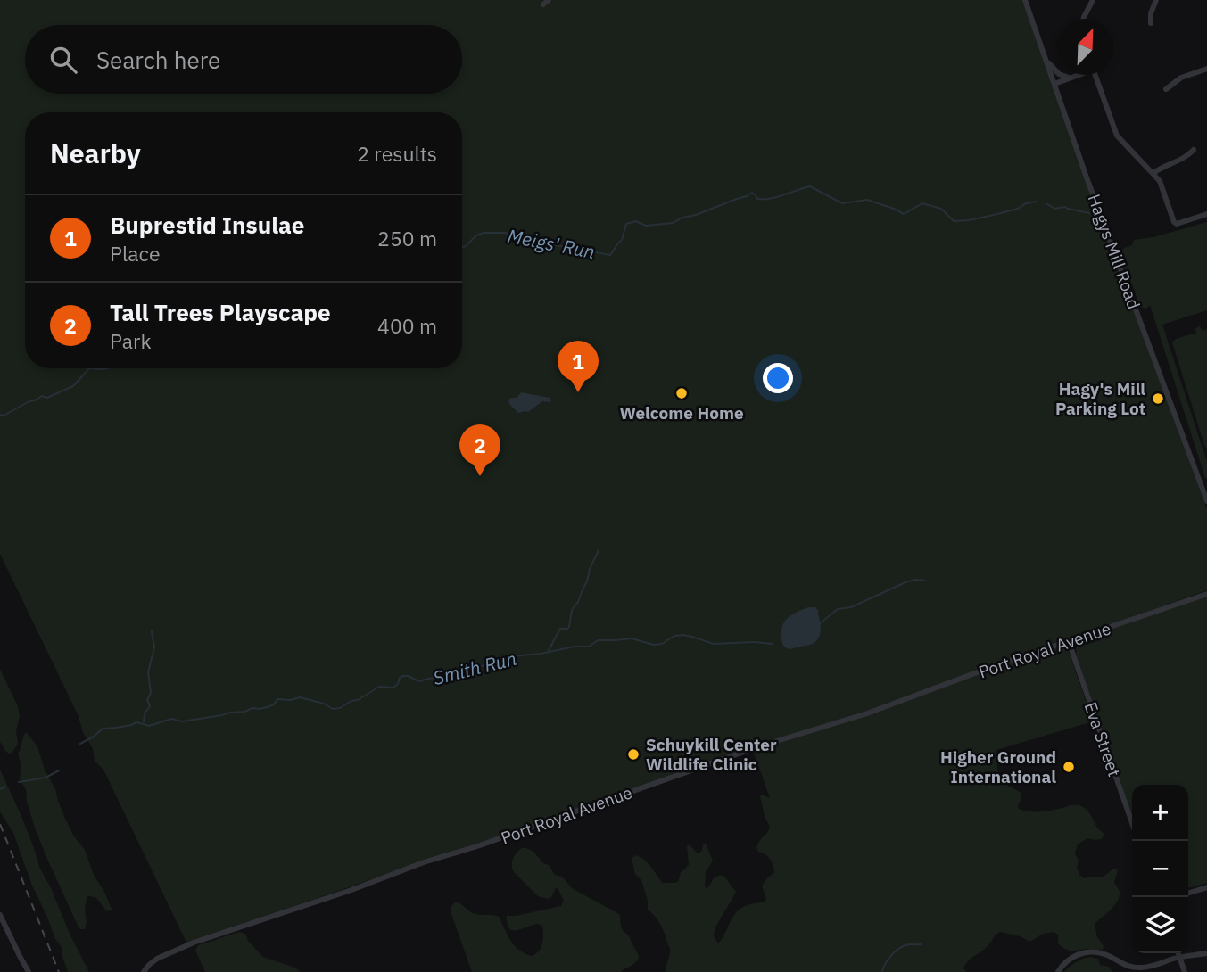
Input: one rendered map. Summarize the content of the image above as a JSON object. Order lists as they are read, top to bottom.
{
  "streets": {
    "street": ["Hagys Mill Road", "Port Royal Avenue", "Eva Street"]
  },
  "crossings": [
    ["Port Royal Avenue", "Eva Street"]
  ],
  "water": ["Meigs' Run", "Smith Run"],
  "places": [
    "Welcome Home",
    "Hagy's Mill Parking Lot",
    "Schuykill Center Wildlife Clinic",
    "Higher Ground International"
  ],
  "north": "top right",
  "page": {
    "search": "Search here",
    "heading": ["Nearby", "2 results"],
    "list": [
      {
        "mark": "1",
        "name": "Buprestid Insulae",
        "note": "Place",
        "value": "250 m"
      },
      {
        "mark": "2",
        "name": "Tall Trees Playscape",
        "note": "Park",
        "value": "400 m"
      }
    ],
    "pins": ["1", "2"],
    "map_buttons": ["+", "−"]
  }
}
